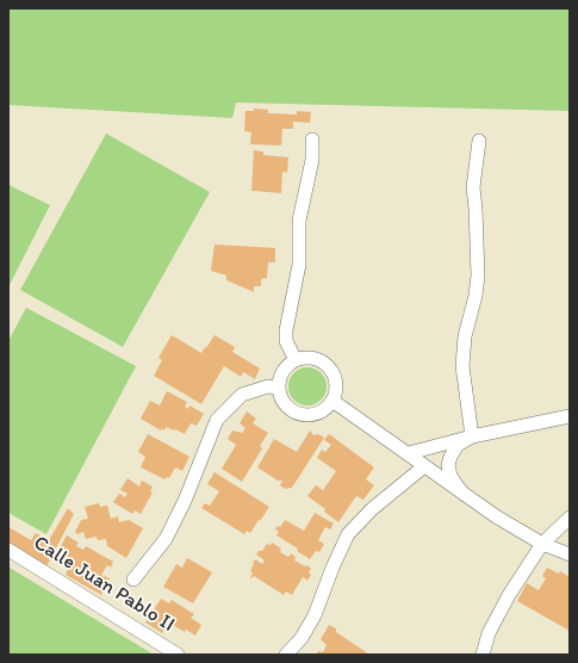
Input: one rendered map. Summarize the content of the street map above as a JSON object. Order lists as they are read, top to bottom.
{
  "streets": {
    "street": ["Calle Juan Pablo II"]
  }
}
